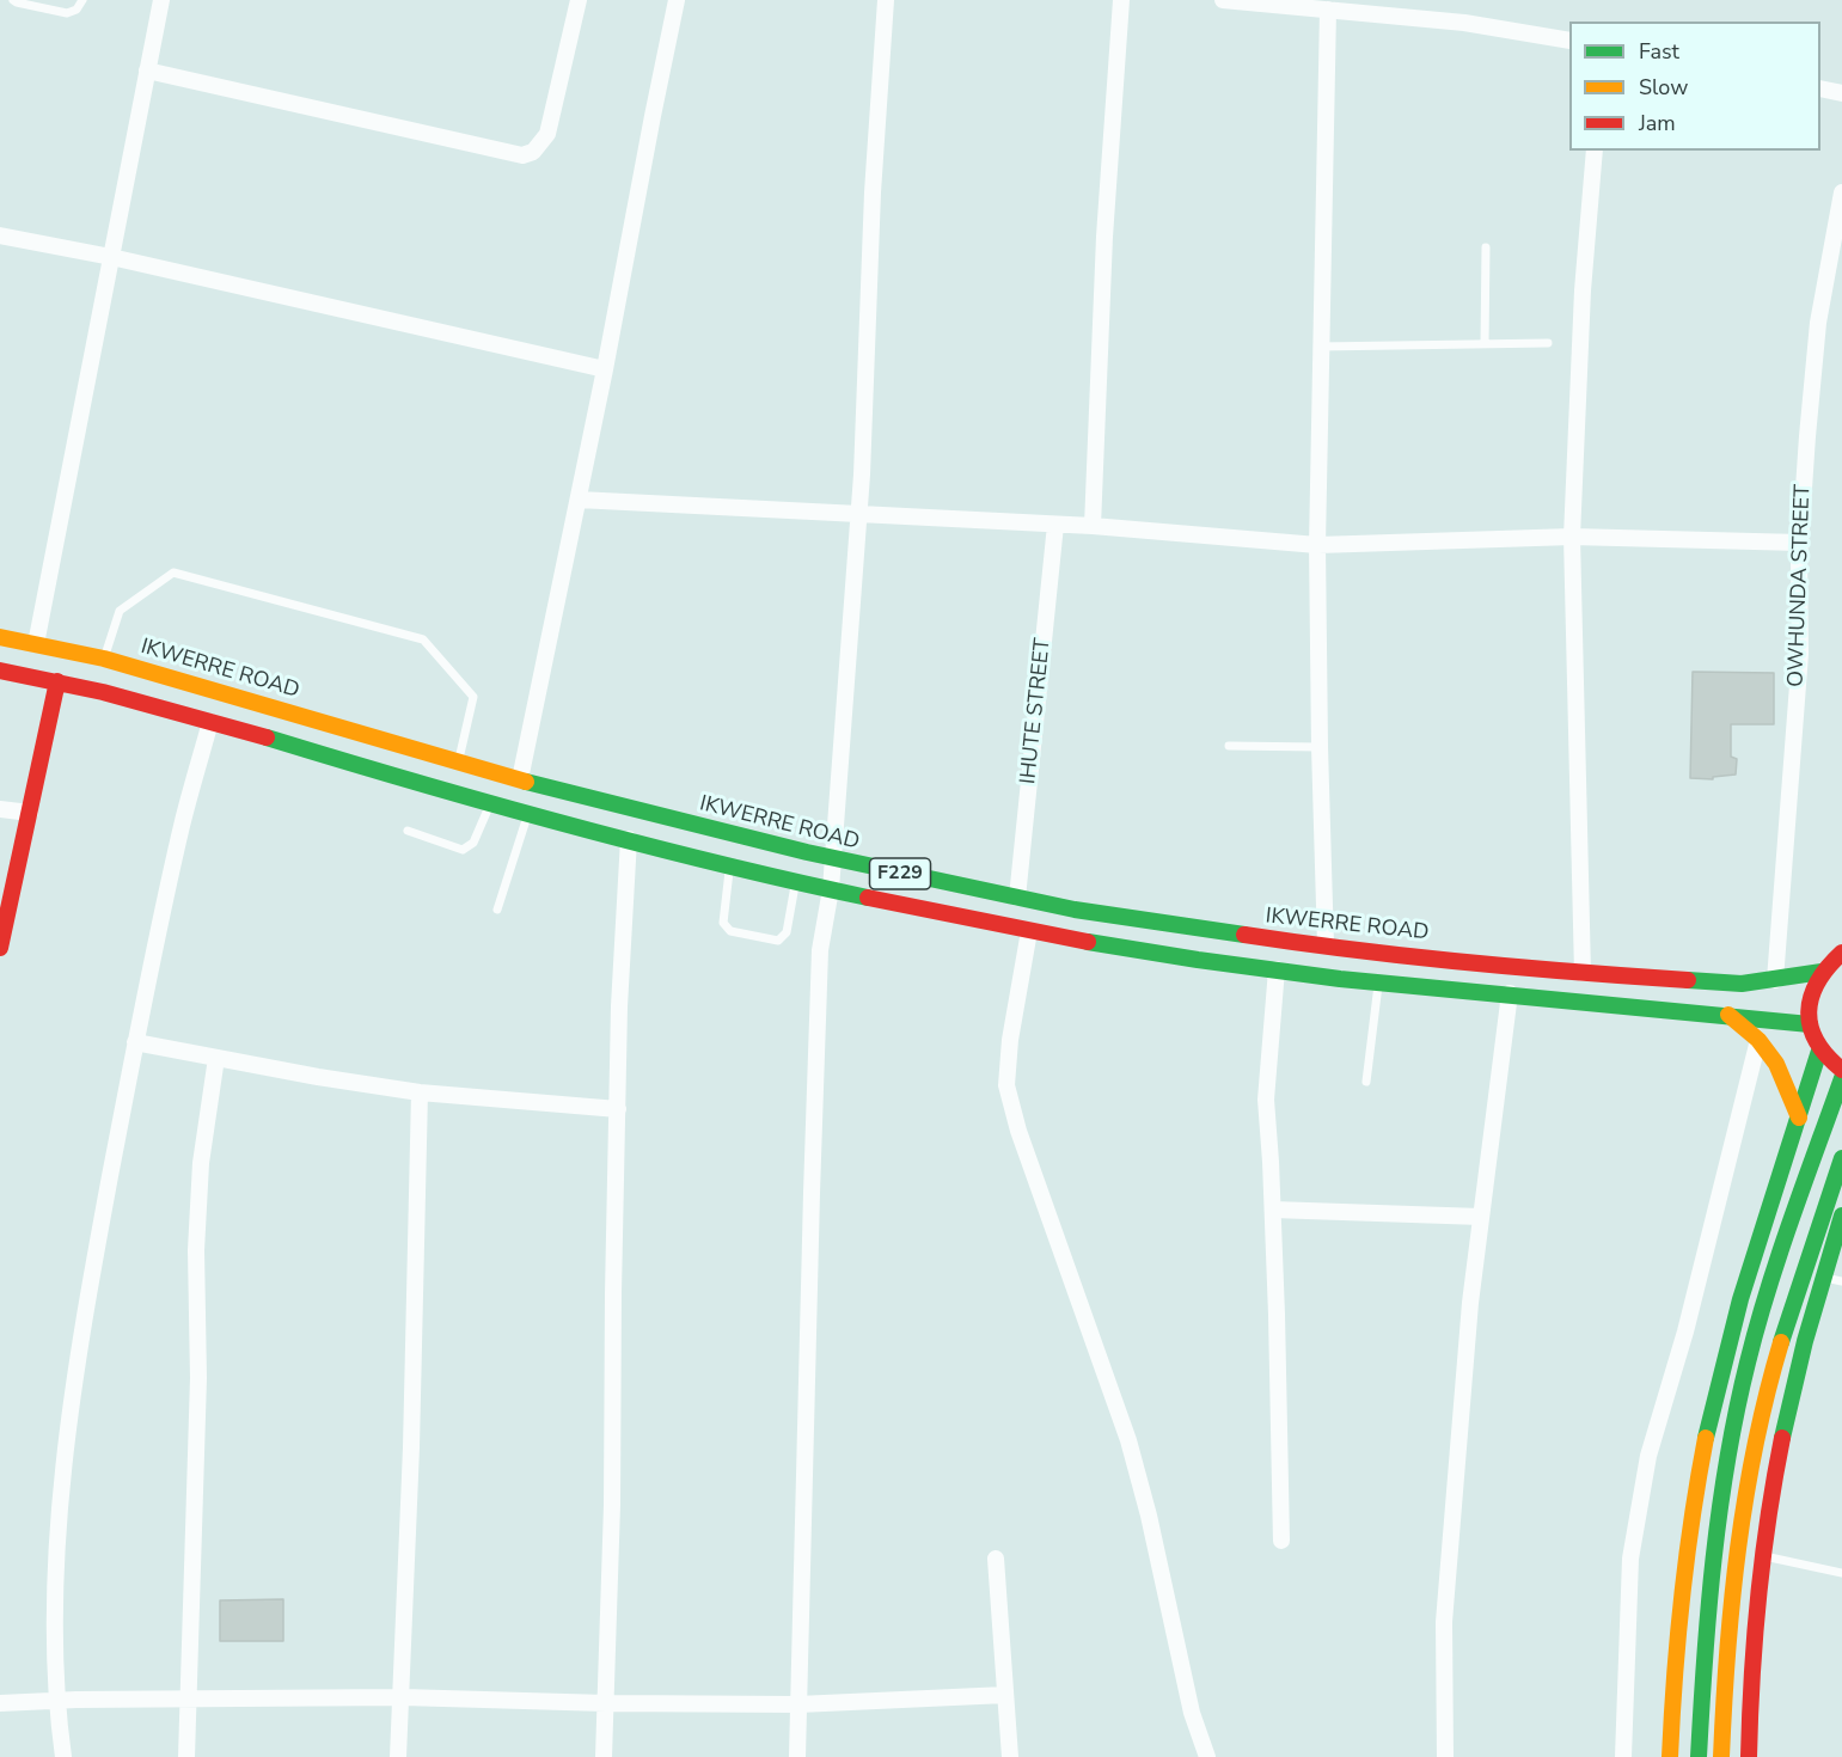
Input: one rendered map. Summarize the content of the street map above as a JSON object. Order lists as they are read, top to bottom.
{
  "streets": {
    "main road": ["IKWERRE ROAD", "F229"],
    "street": ["OWHUNDA STREET", "IHUTE STREET"]
  },
  "crossings": [
    ["OWHUNDA STREET", "IKWERRE ROAD"],
    ["IKWERRE ROAD", "IHUTE STREET"]
  ],
  "legend": ["Fast", "Slow", "Jam"]
}
